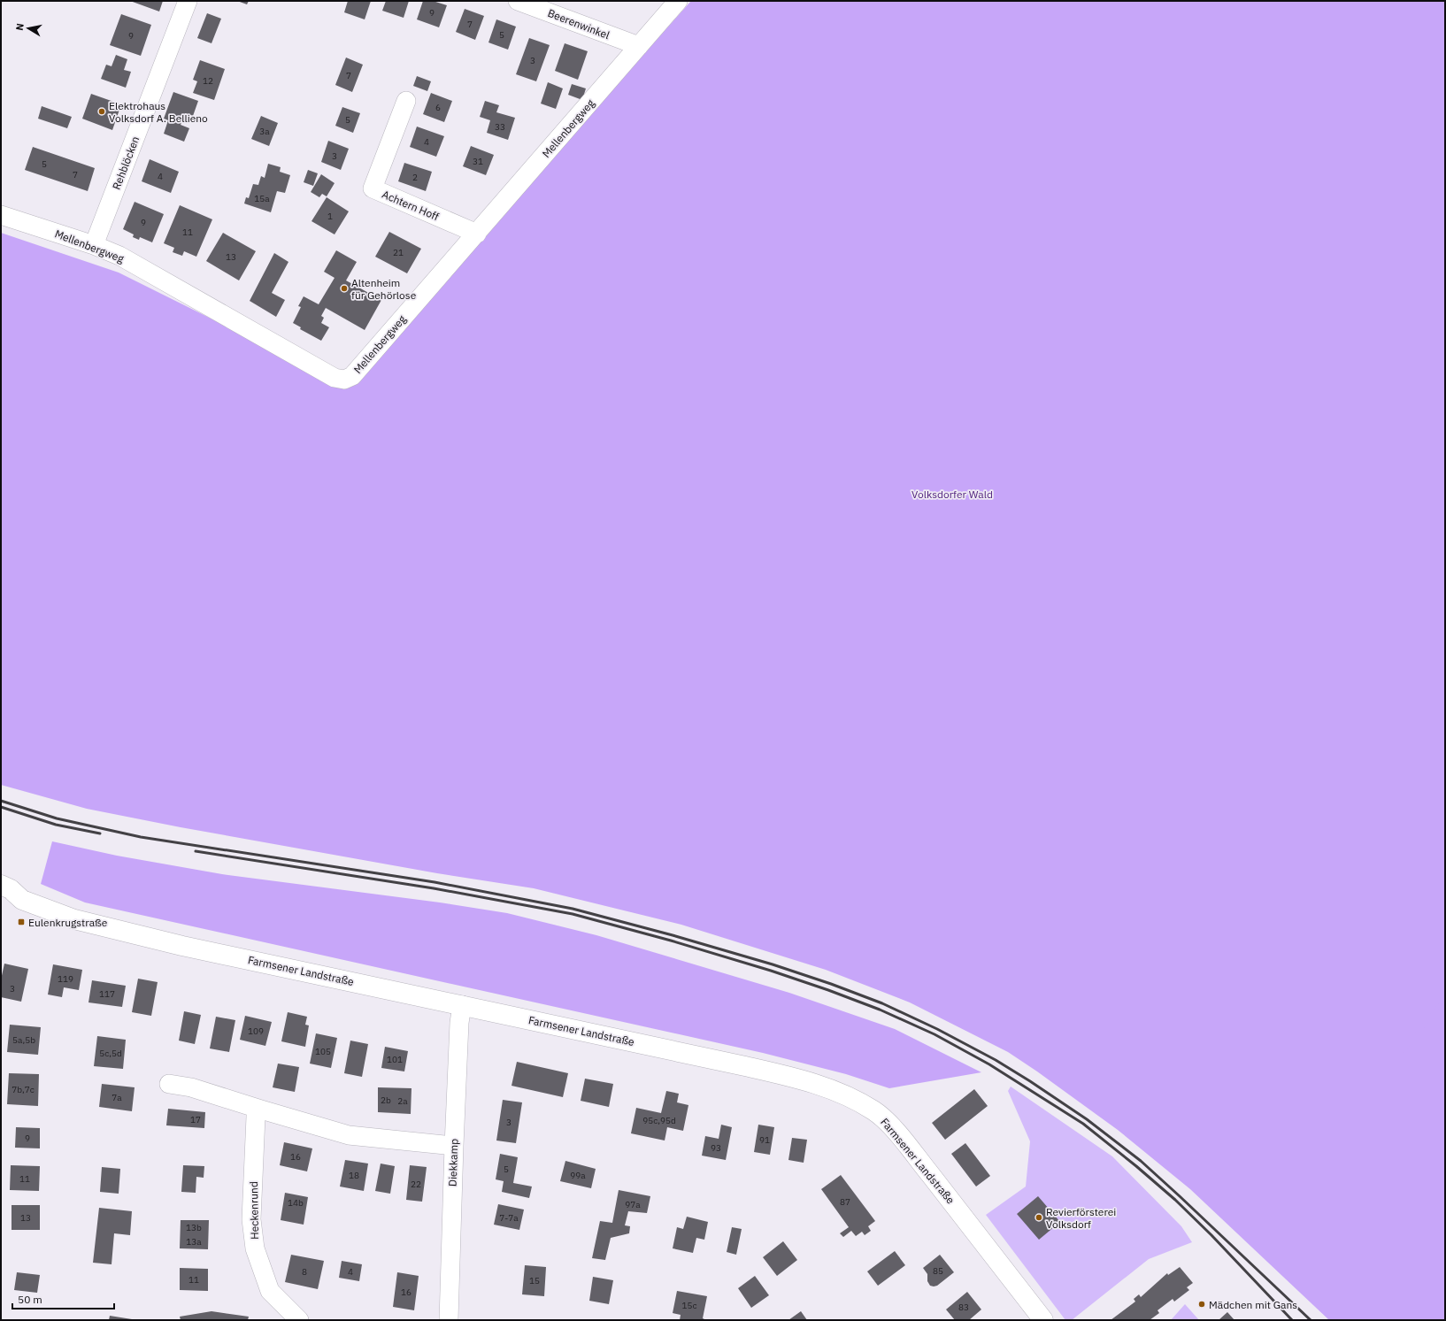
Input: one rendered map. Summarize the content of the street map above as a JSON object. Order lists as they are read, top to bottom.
{
  "streets": {
    "main road": ["Farmsener Landstraße"],
    "street": [
      "Beerenwinkel",
      "Mellenbergweg",
      "Rehblöcken",
      "Achtern Hoff",
      "Diekkamp",
      "Heckenrund"
    ]
  },
  "crossings": [
    ["Beerenwinkel", "Mellenbergweg"],
    ["Mellenbergweg", "Rehblöcken"],
    ["Mellenbergweg", "Achtern Hoff"],
    ["Farmsener Landstraße", "Diekkamp"]
  ],
  "parks": ["Volksdorfer Wald"],
  "places": {
    "other": [
      "Elektrohaus Volksdorf A. Bellieno",
      "Altenheim für Gehörlose",
      "Revierförsterei Volksdorf",
      "Mädchen mit Gans"
    ],
    "transit": ["Eulenkrugstraße"]
  },
  "house_numbers": [
    "9",
    "7",
    "5",
    "9",
    "3",
    "7",
    "12",
    "6",
    "5",
    "33",
    "3a",
    "4",
    "3",
    "31",
    "5",
    "7",
    "4",
    "2",
    "15a",
    "1",
    "9",
    "11",
    "21",
    "13",
    "119",
    "3",
    "117",
    "109",
    "5a,5b",
    "105",
    "5c,5d",
    "101",
    "7b,7c",
    "7a",
    "2b",
    "2a",
    "17",
    "95c,95d",
    "3",
    "9",
    "91",
    "93",
    "16",
    "5",
    "18",
    "99a",
    "11",
    "22",
    "87",
    "14b",
    "97a",
    "13",
    "7-7a",
    "13b",
    "13a",
    "85",
    "8",
    "4",
    "11",
    "15",
    "16",
    "15c",
    "83"
  ],
  "scale_bar": "50 m",
  "north": "left"
}
